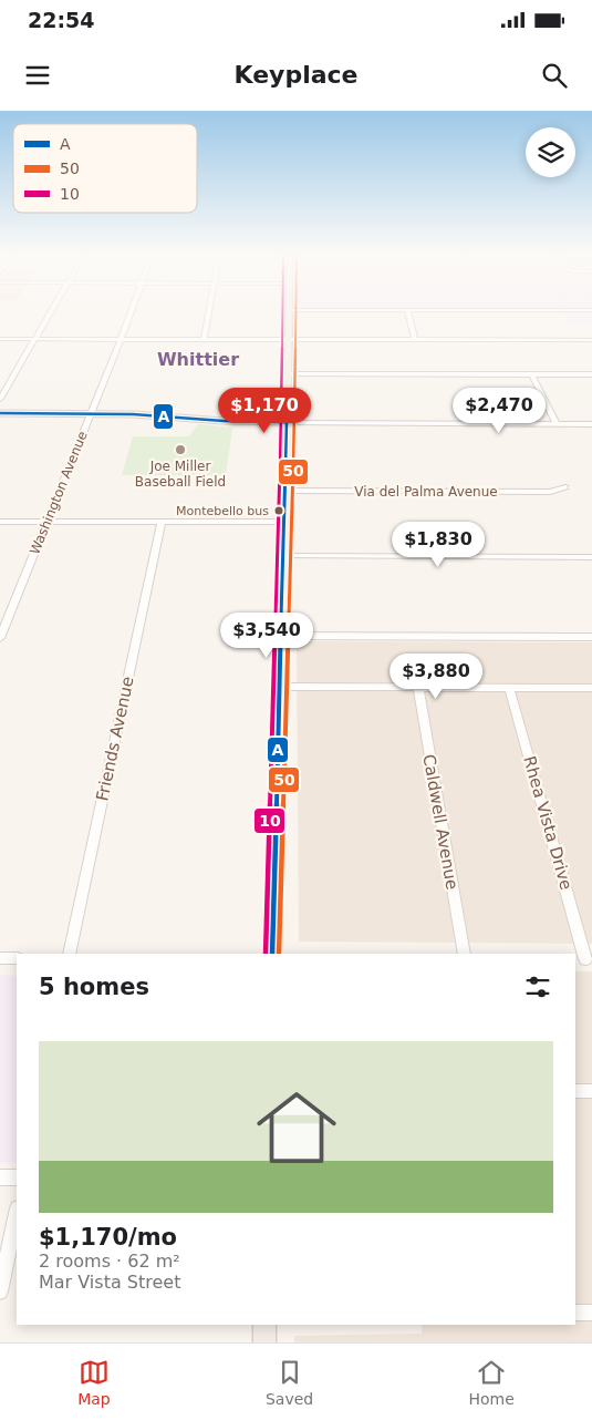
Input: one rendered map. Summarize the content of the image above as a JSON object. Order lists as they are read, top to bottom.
{
  "streets": {
    "street": [
      "Via del Palma Avenue",
      "Washington Avenue",
      "Friends Avenue",
      "Caldwell Avenue",
      "Rhea Vista Drive"
    ]
  },
  "districts": ["Whittier"],
  "places": ["Joe Miller Baseball Field", "Montebello bus"],
  "lines": ["transit line 50", "transit line 10", "transit line A"],
  "legend": ["A", "50", "10"],
  "page": {
    "status": "22:54",
    "header": "Keyplace",
    "price": [
      "$1,170",
      "$2,470",
      "$1,830",
      "$3,540",
      "$3,880"
    ],
    "heading": "5 homes",
    "list": [
      {
        "name": "$1,170/mo",
        "note": "2 rooms · 62 m² · Mar Vista Street"
      }
    ],
    "tabs": ["Map", "Saved", "Home"]
  }
}
